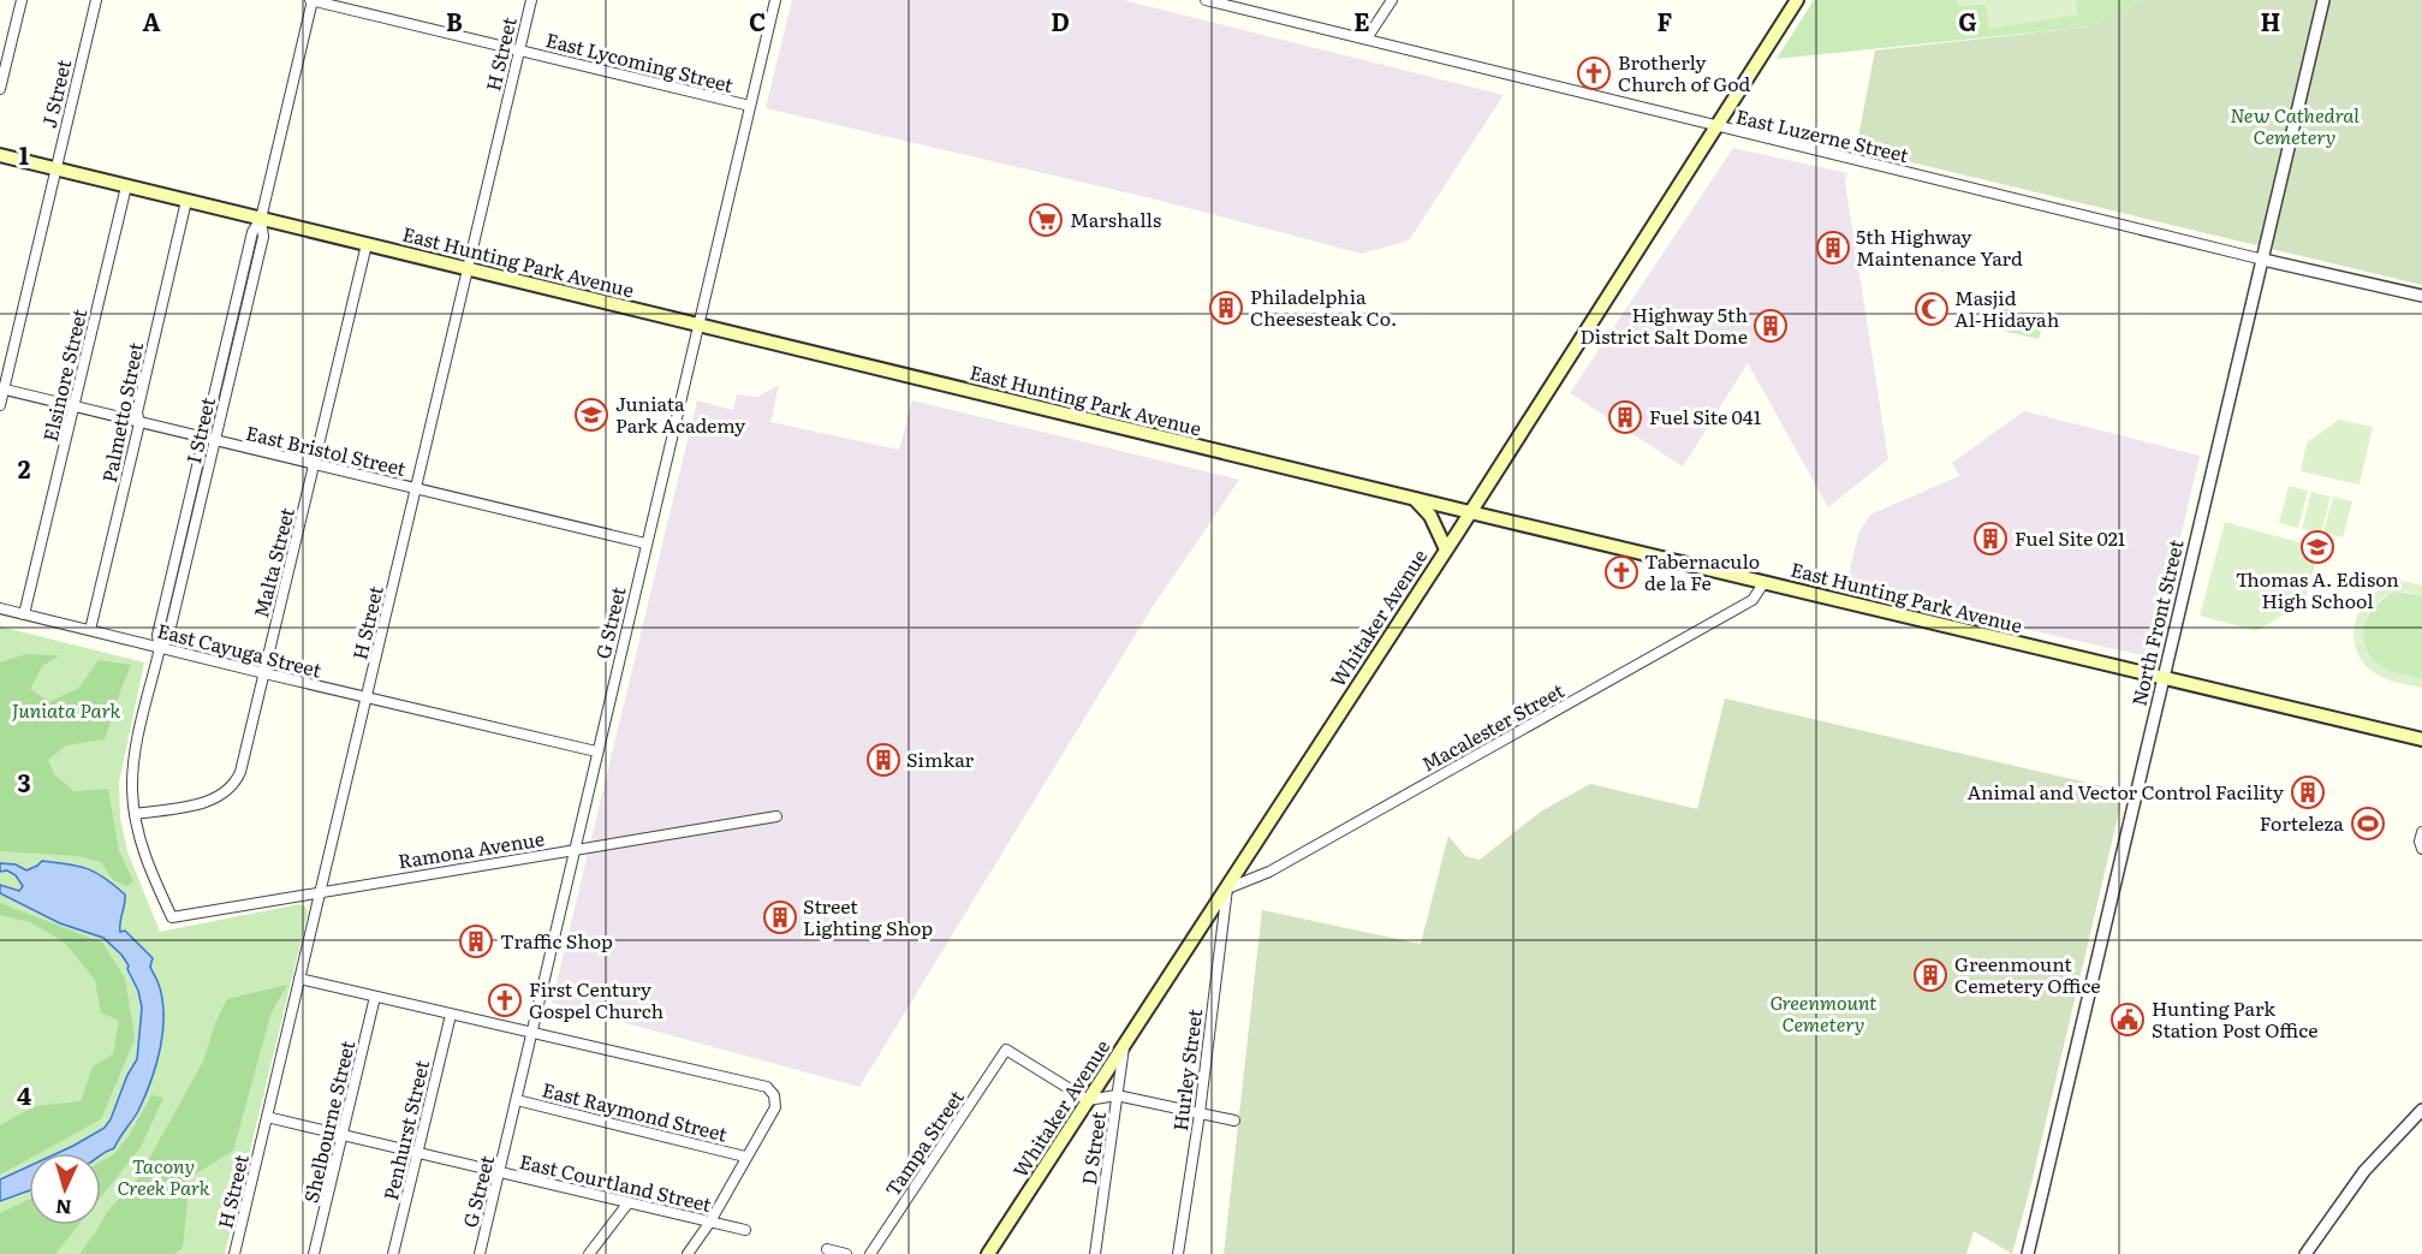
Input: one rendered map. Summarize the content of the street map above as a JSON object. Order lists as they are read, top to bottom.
{
  "streets": {
    "main road": ["East Hunting Park Avenue", "Whitaker Avenue"],
    "street": [
      "H Street",
      "East Lycoming Street",
      "J Street",
      "East Luzerne Street",
      "Elsinore Street",
      "Palmetto Street",
      "I Street",
      "East Bristol Street",
      "Malta Street",
      "G Street",
      "North Front Street",
      "East Cayuga Street",
      "Macalester Street",
      "Ramona Avenue",
      "Hurley Street",
      "East Raymond Street",
      "Shelbourne Street",
      "Penhurst Street",
      "Tampa Street",
      "D Street",
      "East Courtland Street"
    ]
  },
  "crossings": [
    ["H Street", "East Lycoming Street"],
    ["H Street", "East Hunting Park Avenue"],
    ["H Street", "East Bristol Street"],
    ["H Street", "East Cayuga Street"],
    ["H Street", "Ramona Avenue"],
    ["H Street", "East Courtland Street"],
    ["East Lycoming Street", "I Street"],
    ["East Lycoming Street", "G Street"],
    ["J Street", "East Hunting Park Avenue"],
    ["J Street", "East Bristol Street"],
    ["East Luzerne Street", "Whitaker Avenue"],
    ["East Luzerne Street", "North Front Street"],
    ["East Hunting Park Avenue", "Elsinore Street"],
    ["East Hunting Park Avenue", "Palmetto Street"],
    ["East Hunting Park Avenue", "I Street"],
    ["East Hunting Park Avenue", "Malta Street"],
    ["East Hunting Park Avenue", "Whitaker Avenue"],
    ["East Hunting Park Avenue", "G Street"],
    ["East Hunting Park Avenue", "North Front Street"],
    ["East Hunting Park Avenue", "Macalester Street"],
    ["Elsinore Street", "East Bristol Street"],
    ["Elsinore Street", "East Cayuga Street"],
    ["Palmetto Street", "East Bristol Street"],
    ["Palmetto Street", "East Cayuga Street"],
    ["I Street", "East Bristol Street"],
    ["I Street", "Malta Street"],
    ["I Street", "East Cayuga Street"],
    ["I Street", "Ramona Avenue"],
    ["East Bristol Street", "Malta Street"],
    ["East Bristol Street", "G Street"],
    ["Malta Street", "East Cayuga Street"],
    ["Whitaker Avenue", "Macalester Street"],
    ["Whitaker Avenue", "Hurley Street"],
    ["Whitaker Avenue", "Tampa Street"],
    ["Whitaker Avenue", "D Street"],
    ["G Street", "East Cayuga Street"],
    ["G Street", "Ramona Avenue"],
    ["G Street", "East Raymond Street"],
    ["G Street", "East Courtland Street"],
    ["Macalester Street", "Hurley Street"],
    ["Shelbourne Street", "East Courtland Street"],
    ["Penhurst Street", "East Courtland Street"]
  ],
  "parks": [
    "New Cathedral Cemetery",
    "Juniata Park",
    "Greenmount Cemetery",
    "Tacony Creek Park"
  ],
  "places": {
    "church": ["Brotherly Church of God", "Tabernaculo de la Fe", "First Century Gospel Church"],
    "supermarket": ["Marshalls"],
    "building": [
      "5th Highway Maintenance Yard",
      "Philadelphia Cheesesteak Co.",
      "Highway 5th District Salt Dome",
      "Fuel Site 041",
      "Fuel Site 021",
      "Simkar",
      "Animal and Vector Control Facility",
      "Street Lighting Shop",
      "Traffic Shop",
      "Greenmount Cemetery Office"
    ],
    "mosque": ["Masjid Al-Hidayah"],
    "school or university": ["Juniata Park Academy", "Thomas A. Edison High School"],
    "sports": ["Forteleza"],
    "public building": ["Hunting Park Station Post Office"]
  },
  "north": "bottom",
  "grid": {
    "columns": [
      "A",
      "B",
      "C",
      "D",
      "E",
      "F",
      "G",
      "H"
    ],
    "rows": [
      "1",
      "2",
      "3",
      "4"
    ]
  }
}
